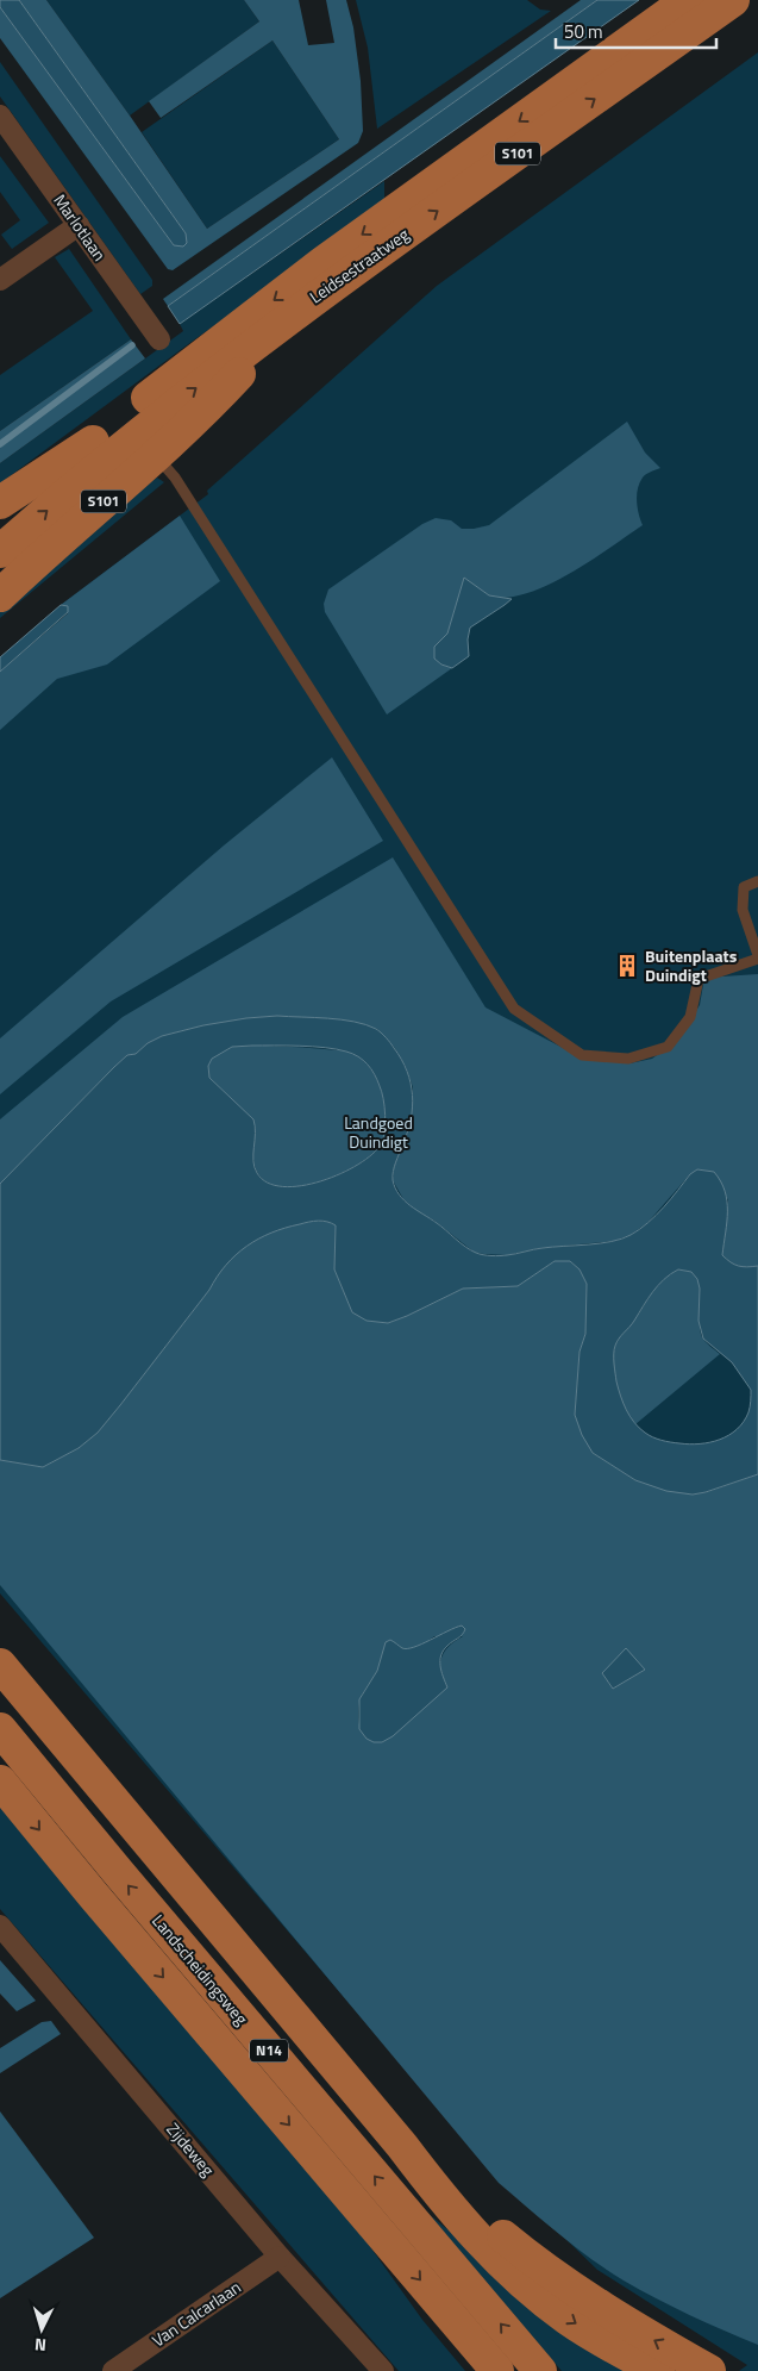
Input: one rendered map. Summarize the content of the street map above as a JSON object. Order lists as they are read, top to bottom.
{
  "streets": {
    "main road": [
      "S101",
      "Leidsestraatweg",
      "Landscheidingsweg",
      "N14"
    ],
    "street": ["Marlotlaan", "Zijdeweg", "Van Calcarlaan"]
  },
  "crossings": [
    ["S101", "Leidsestraatweg"],
    ["Zijdeweg", "Van Calcarlaan"]
  ],
  "parks": ["Landgoed Duindigt"],
  "places": {
    "building": ["Buitenplaats Duindigt"]
  },
  "scale_bar": "50 m",
  "north": "bottom"
}
